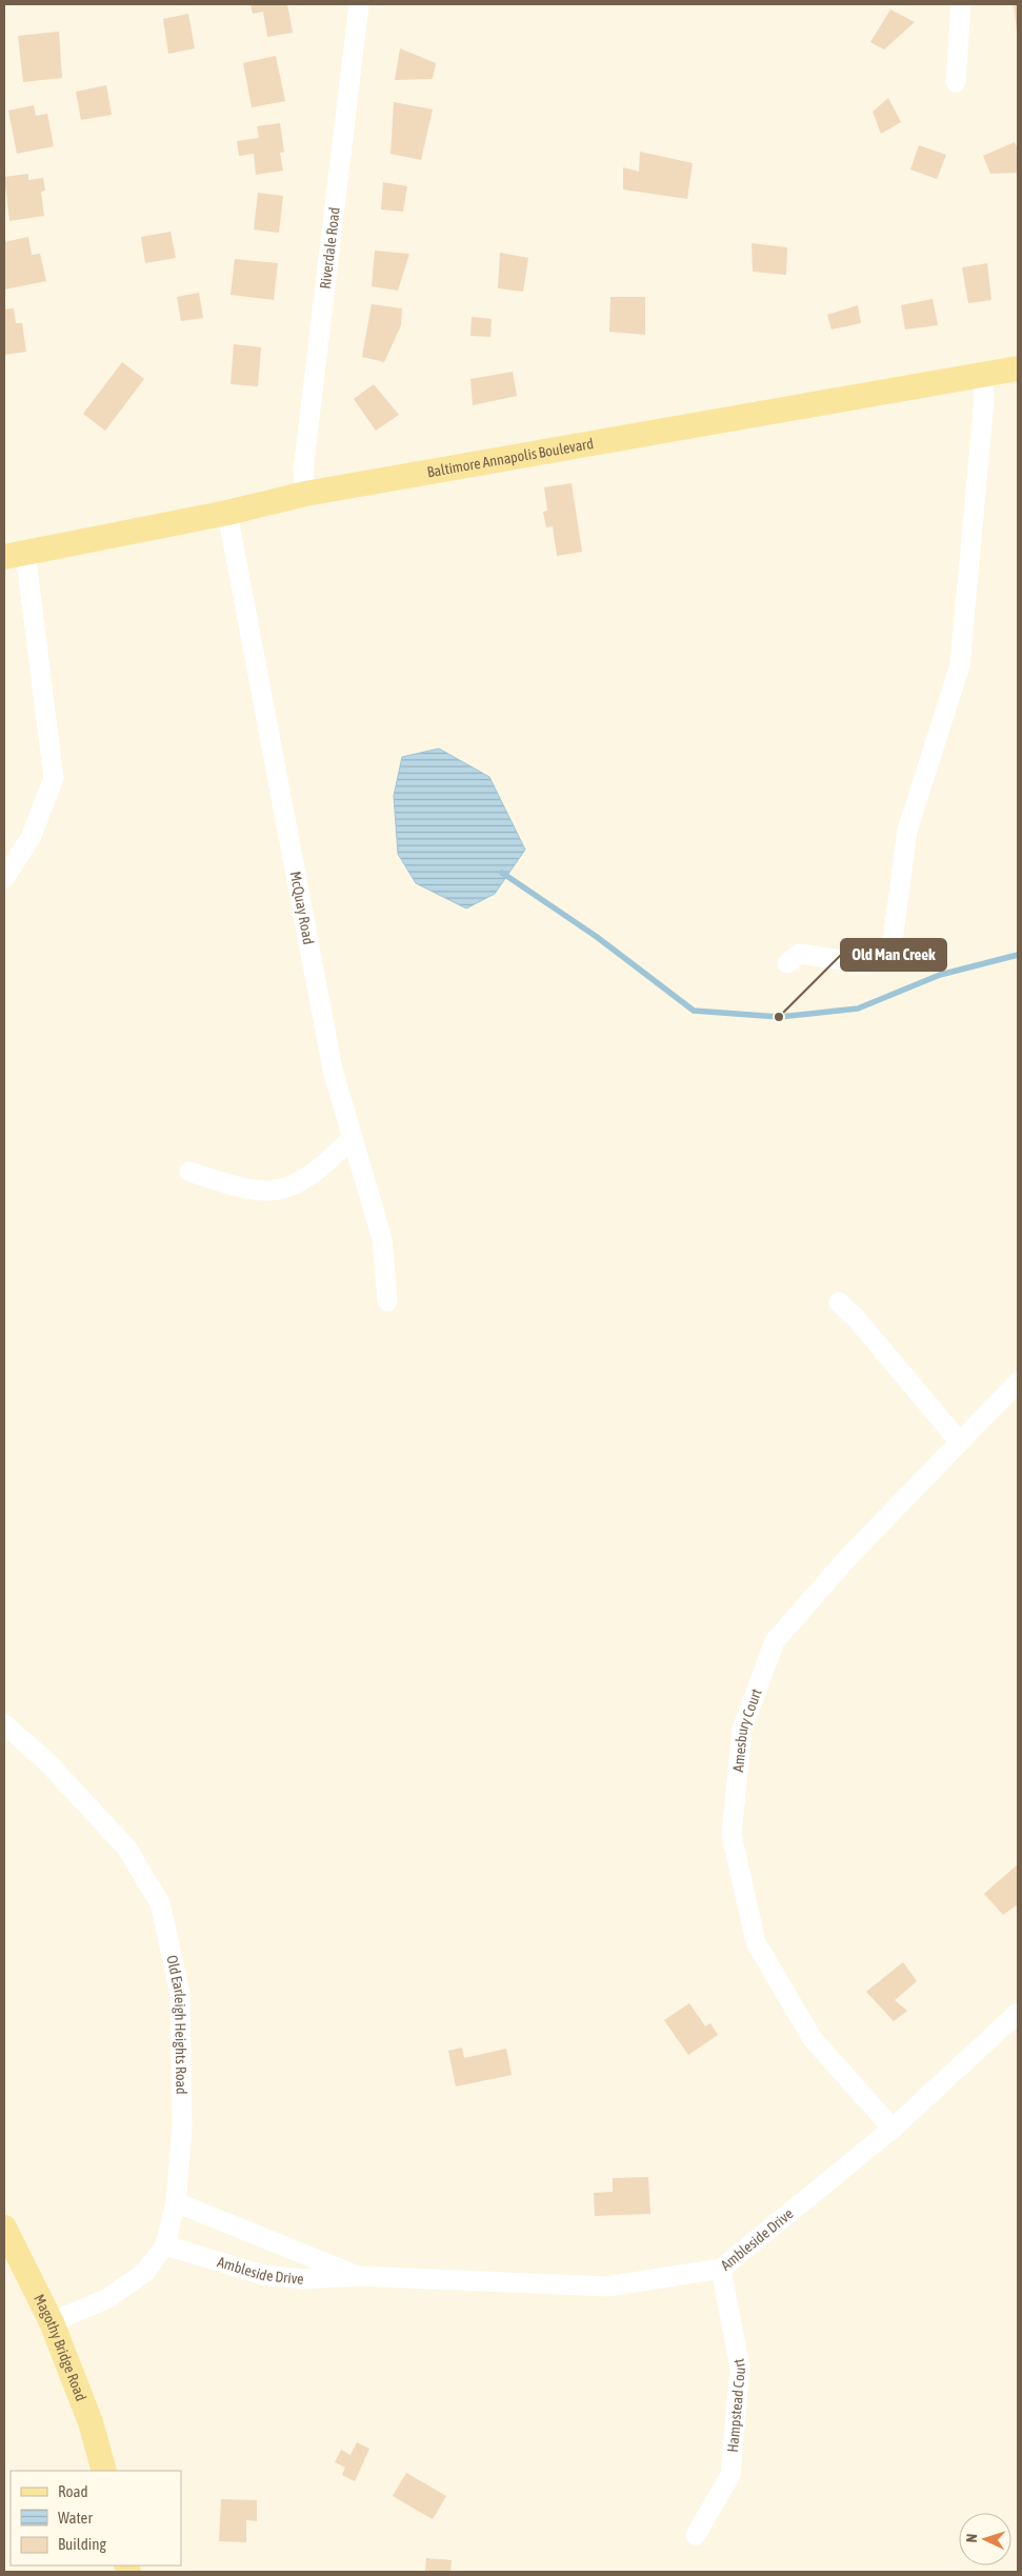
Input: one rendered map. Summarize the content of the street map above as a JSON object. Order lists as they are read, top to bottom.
{
  "streets": {
    "main road": ["Baltimore Annapolis Boulevard", "Magothy Bridge Road"],
    "street": [
      "Riverdale Road",
      "McQuay Road",
      "Amesbury Court",
      "Old Earleigh Heights Road",
      "Ambleside Drive",
      "Hampstead Court"
    ]
  },
  "crossings": [
    ["Riverdale Road", "Baltimore Annapolis Boulevard"],
    ["Baltimore Annapolis Boulevard", "McQuay Road"],
    ["Amesbury Court", "Ambleside Drive"],
    ["Old Earleigh Heights Road", "Ambleside Drive"],
    ["Old Earleigh Heights Road", "Magothy Bridge Road"],
    ["Ambleside Drive", "Hampstead Court"]
  ],
  "places": ["Old Man Creek"],
  "legend": ["Road", "Water", "Building"],
  "north": "left"
}
